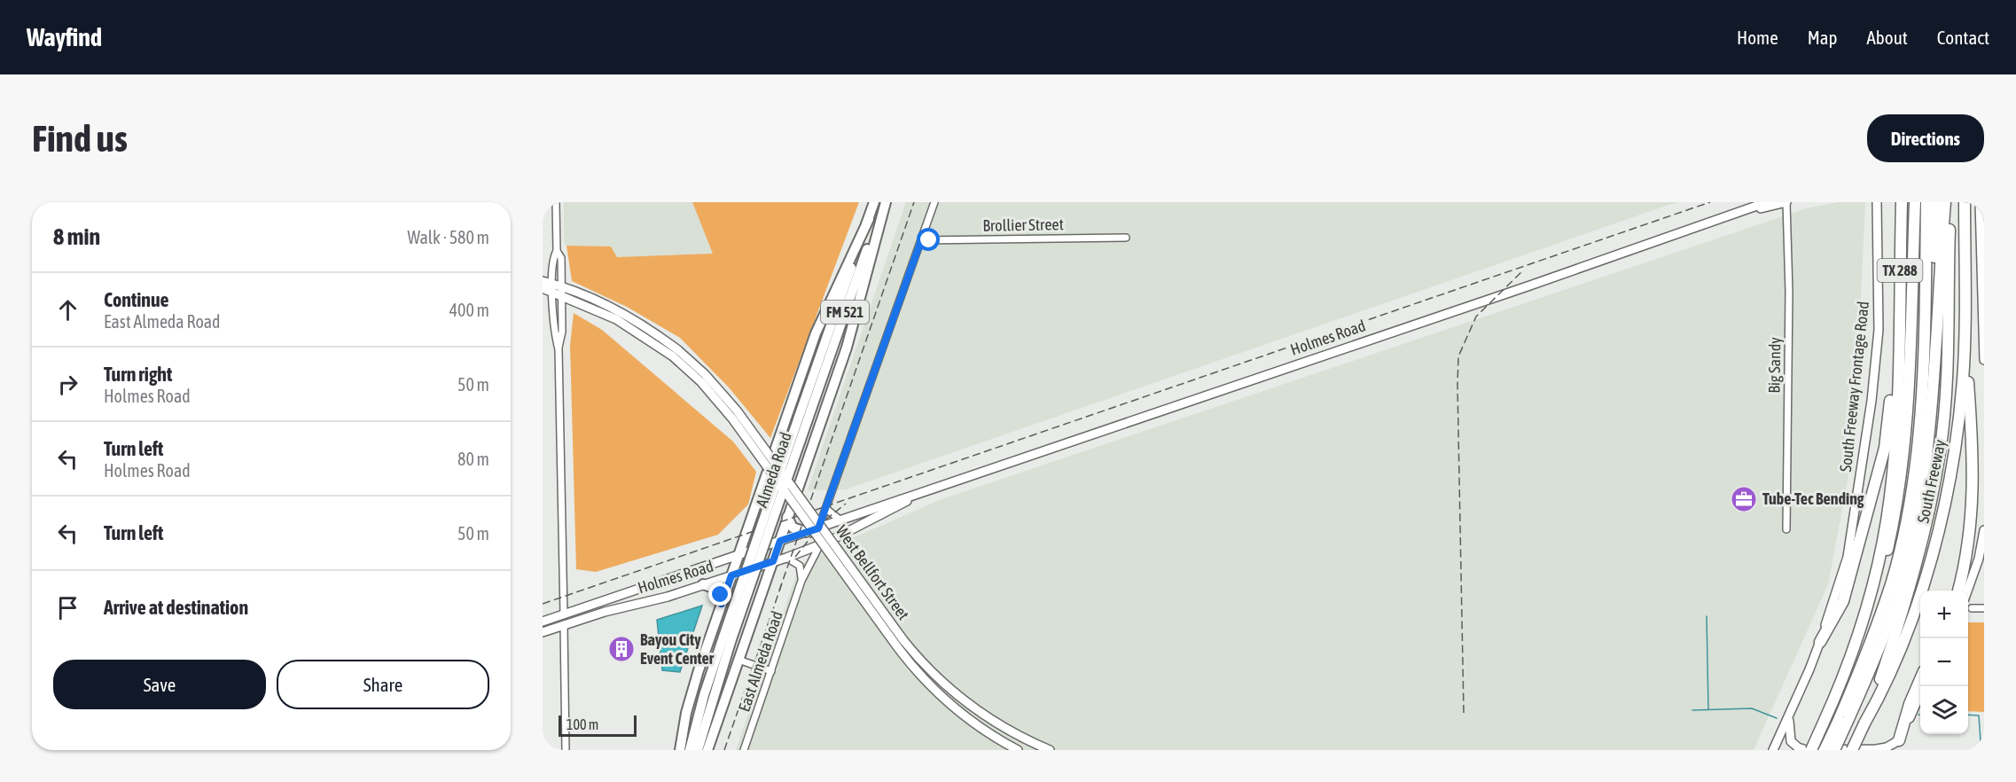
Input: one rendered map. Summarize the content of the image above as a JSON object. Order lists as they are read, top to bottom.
{
  "streets": {
    "highway": ["TX 288", "South Freeway"],
    "main road": [
      "FM 521",
      "Holmes Road",
      "South Freeway Frontage Road",
      "Almeda Road",
      "West Bellfort Street"
    ],
    "street": ["Brollier Street", "Big Sandy", "East Almeda Road"]
  },
  "crossings": [
    ["Holmes Road", "Big Sandy"],
    ["Holmes Road", "East Almeda Road"]
  ],
  "places": {
    "office": ["Tube-Tec Bending"],
    "building": ["Bayou City Event Center"]
  },
  "scale_bar": "100 m",
  "page": {
    "header": "Wayfind",
    "nav": [
      "Home",
      "Map",
      "About",
      "Contact"
    ],
    "buttons": [
      "Directions",
      ["Save", "Share"]
    ],
    "title": "Find us",
    "heading": ["8 min", "Walk · 580 m"],
    "list": [
      ["Continue", "East Almeda Road", "400 m"],
      ["Turn right", "Holmes Road", "50 m"],
      ["Turn left", "Holmes Road", "80 m"],
      ["Turn left", "50 m"],
      "Arrive at destination"
    ],
    "map_buttons": ["+", "−"],
    "scale": "100 m"
  }
}
